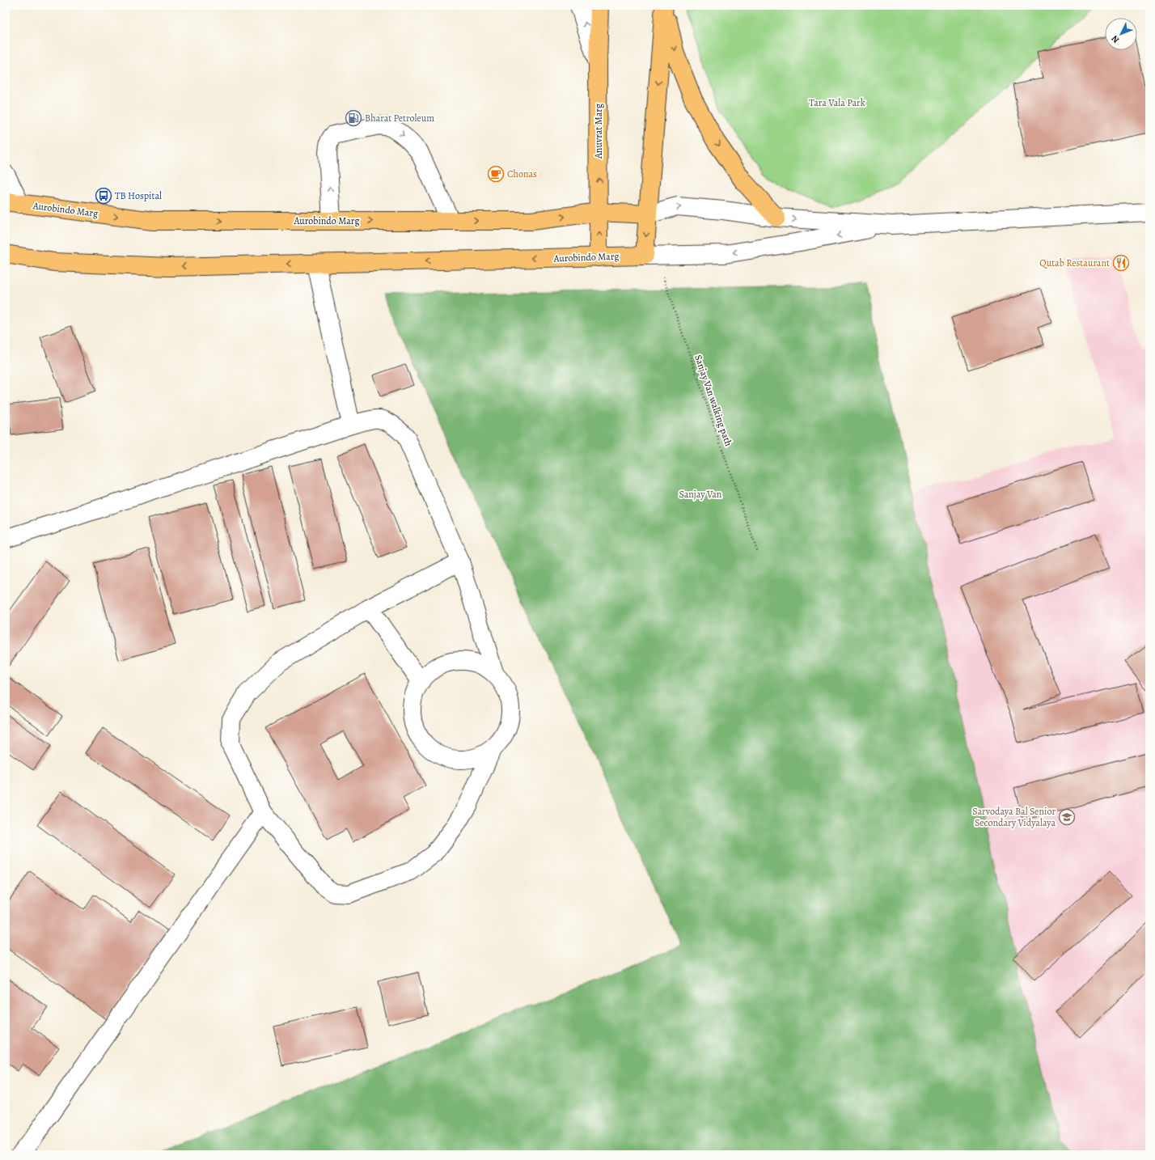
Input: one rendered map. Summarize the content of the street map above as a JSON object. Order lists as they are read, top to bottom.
{
  "streets": {
    "highway": ["Anuvrat Marg", "Aurobindo Marg"],
    "path": ["Sanjay Van walking path"]
  },
  "crossings": [
    ["Anuvrat Marg", "Aurobindo Marg"],
    ["Aurobindo Marg", "Sanjay Van walking path"]
  ],
  "parks": ["Tara Vala Park", "Sanjay Van"],
  "places": {
    "fuel station": ["Bharat Petroleum"],
    "cafe": ["Chonas"],
    "bus stop": ["TB Hospital"],
    "restaurant": ["Qutab Restaurant"],
    "school or university": ["Sarvodaya Bal Senior Secondary Vidyalaya"]
  },
  "north": "bottom left"
}
